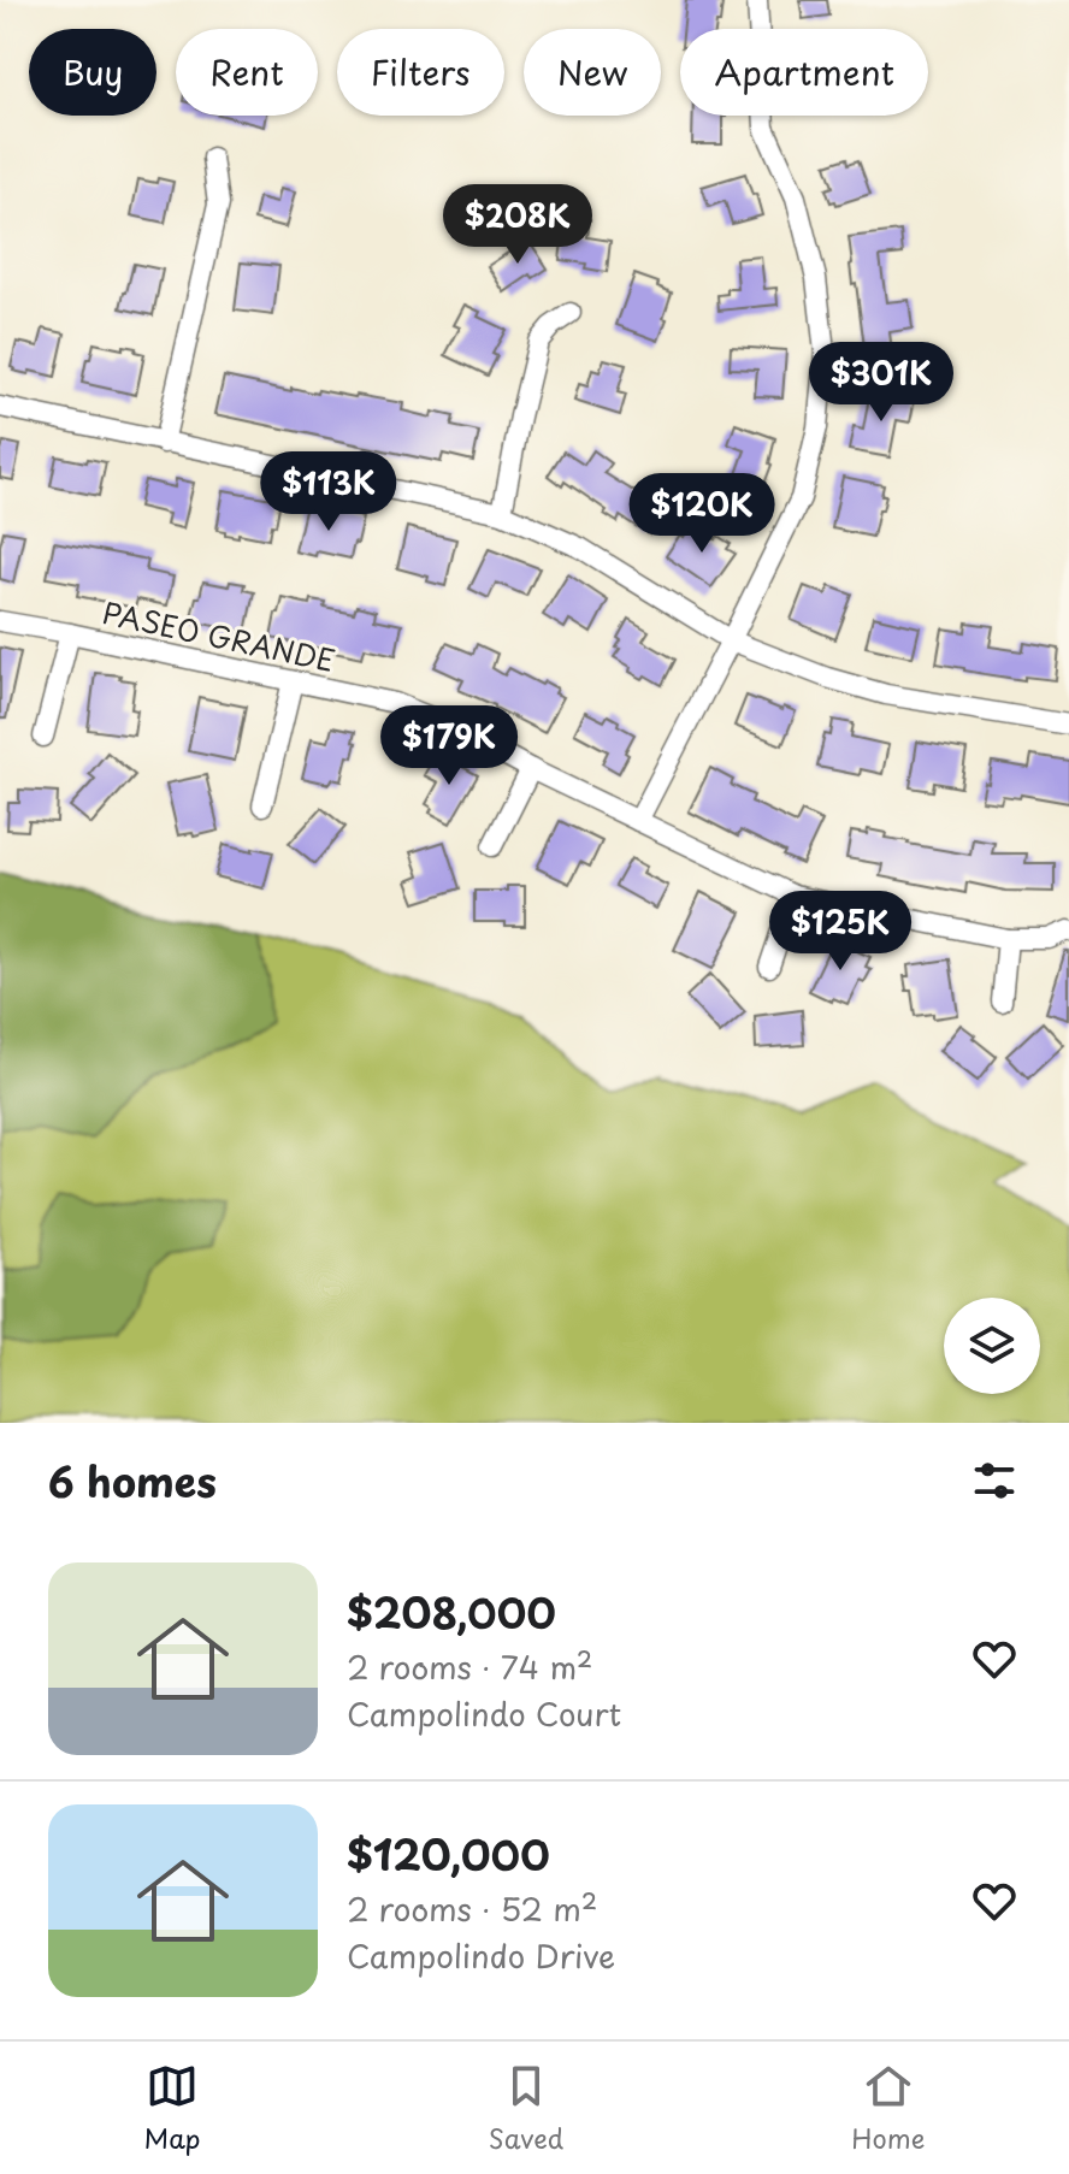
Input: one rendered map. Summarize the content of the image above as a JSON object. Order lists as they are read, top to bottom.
{
  "streets": {
    "street": ["PASEO GRANDE"]
  },
  "page": {
    "chip": [
      "Buy",
      "Rent",
      "Filters",
      "New",
      "Apartment"
    ],
    "price": [
      "$208K",
      "$301K",
      "$113K",
      "$120K",
      "$179K",
      "$125K"
    ],
    "heading": "6 homes",
    "list": [
      {
        "name": "$208,000",
        "note": "2 rooms · 74 m² · Campolindo Court"
      },
      {
        "name": "$120,000",
        "note": "2 rooms · 52 m² · Campolindo Drive"
      }
    ],
    "tabs": ["Map", "Saved", "Home"]
  }
}
